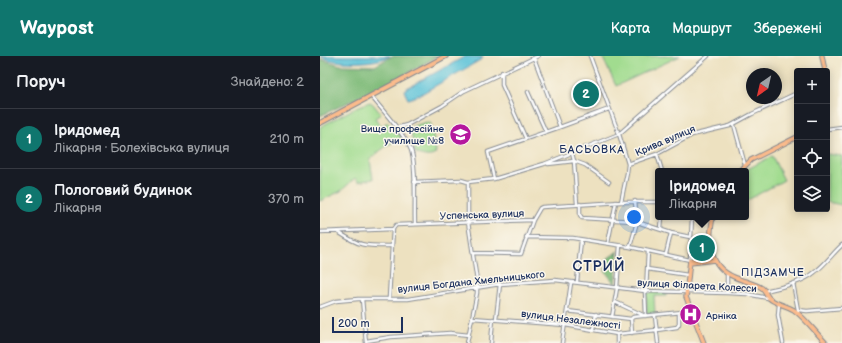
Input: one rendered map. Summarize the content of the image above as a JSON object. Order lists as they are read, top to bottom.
{
  "streets": {
    "main road": ["вулиця Філарета Колесси"],
    "street": [
      "Крива вулиця",
      "Успенська вулиця",
      "вулиця Богдана Хмельницького",
      "вулиця Незалежності"
    ]
  },
  "crossings": [
    ["вулиця Богдана Хмельницького", "вулиця Філарета Колесси"]
  ],
  "districts": ["БАСЬОВКА", "СТРИЙ", "ПІДЗАМЧЕ"],
  "places": {
    "school or university": ["Вище професійне училище №8"],
    "hospital": ["Арніка"]
  },
  "scale_bar": "200 m",
  "north": "bottom left",
  "page": {
    "header": "Waypost",
    "nav": ["Карта", "Маршрут", "Збережені"],
    "heading": ["Поруч", "Знайдено: 2"],
    "map_buttons": ["+", "−"],
    "pins": ["2", "1"],
    "list": [
      {
        "mark": "1",
        "name": "Іридомед",
        "note": "Лікарня · Болехівська вулиця",
        "value": "210 m"
      },
      {
        "mark": "2",
        "name": "Пологовий будинок",
        "note": "Лікарня",
        "value": "370 m"
      }
    ],
    "popup": ["Іридомед", "Лікарня"],
    "scale": "200 m"
  }
}
